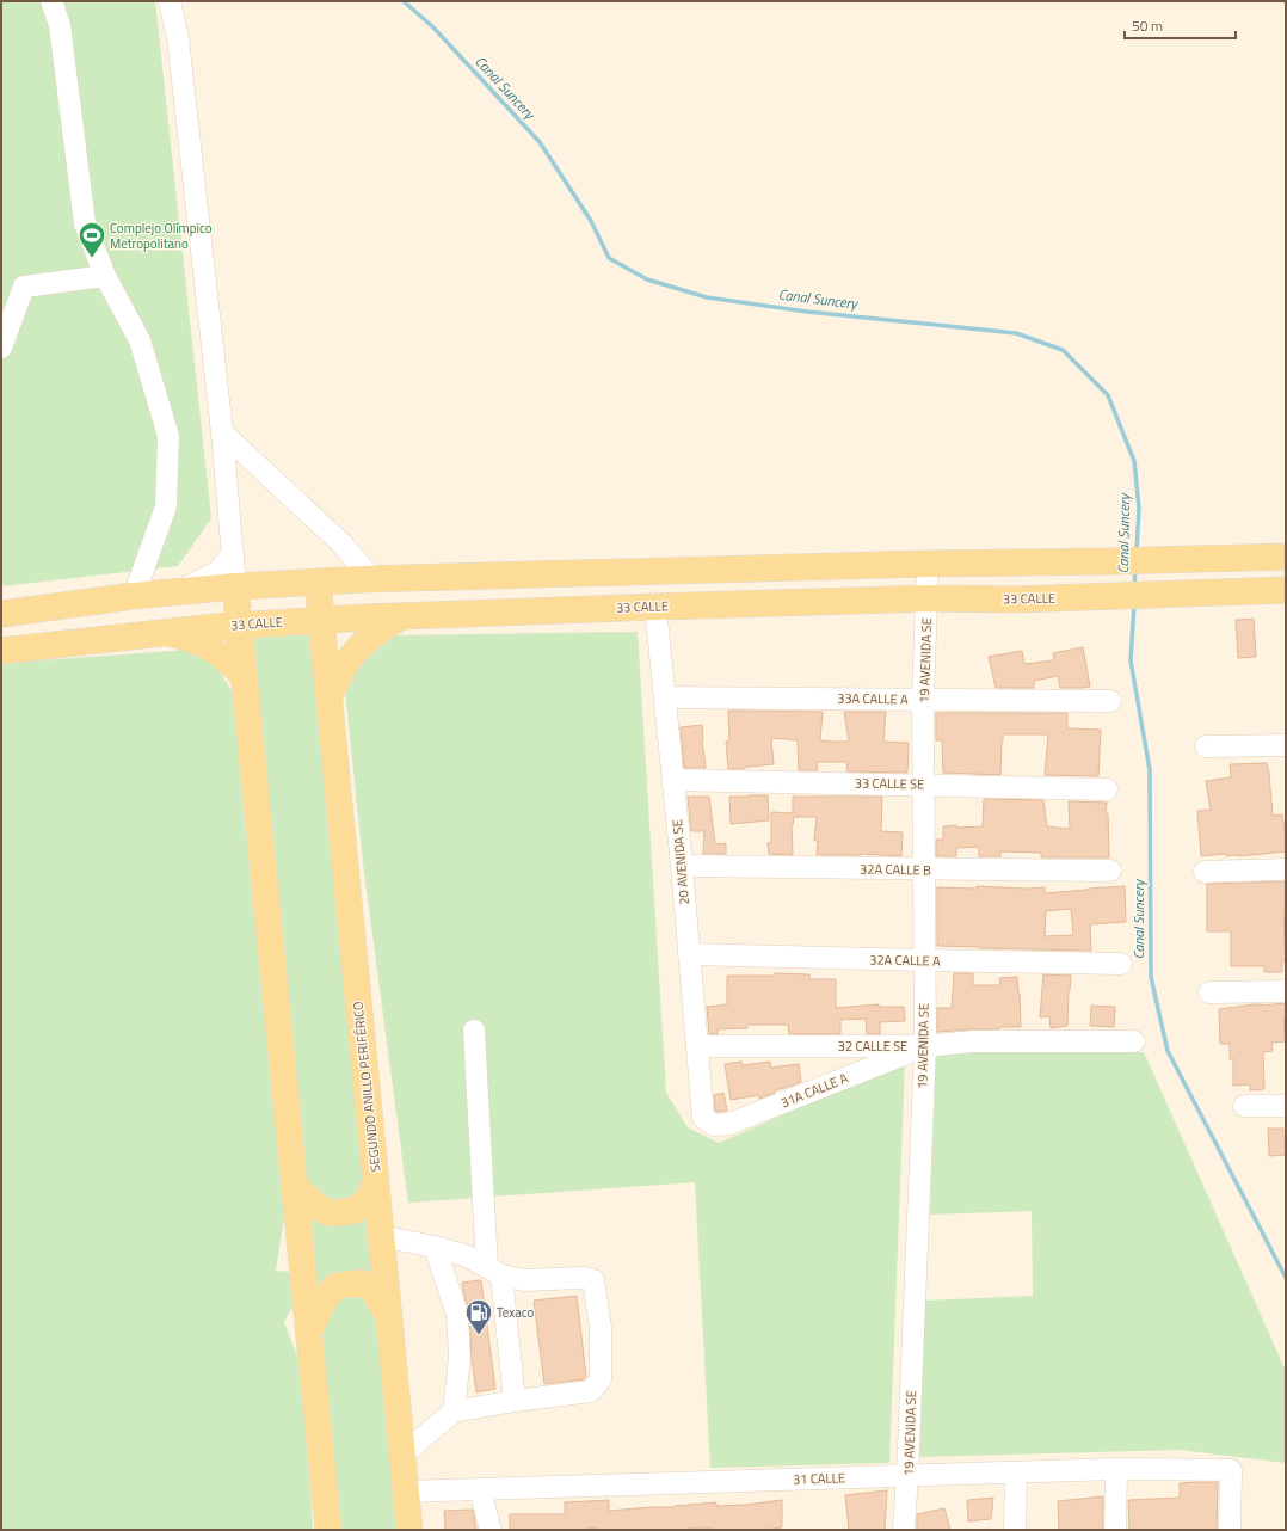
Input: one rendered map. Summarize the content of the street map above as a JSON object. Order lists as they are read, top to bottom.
{
  "streets": {
    "main road": ["33 CALLE", "SEGUNDO ANILLO PERIFÉRICO"],
    "street": [
      "19 AVENIDA SE",
      "33A CALLE A",
      "33 CALLE SE",
      "20 AVENIDA SE",
      "32A CALLE B",
      "32A CALLE A",
      "32 CALLE SE",
      "31A CALLE A",
      "31 CALLE"
    ]
  },
  "crossings": [
    ["33 CALLE", "19 AVENIDA SE"],
    ["33 CALLE", "20 AVENIDA SE"],
    ["33 CALLE", "SEGUNDO ANILLO PERIFÉRICO"],
    ["19 AVENIDA SE", "33A CALLE A"],
    ["19 AVENIDA SE", "33 CALLE SE"],
    ["19 AVENIDA SE", "32A CALLE B"],
    ["19 AVENIDA SE", "32A CALLE A"],
    ["19 AVENIDA SE", "32 CALLE SE"],
    ["19 AVENIDA SE", "31A CALLE A"],
    ["19 AVENIDA SE", "31 CALLE"],
    ["33A CALLE A", "20 AVENIDA SE"],
    ["33 CALLE SE", "20 AVENIDA SE"],
    ["20 AVENIDA SE", "32A CALLE B"],
    ["20 AVENIDA SE", "32A CALLE A"],
    ["20 AVENIDA SE", "32 CALLE SE"],
    ["20 AVENIDA SE", "31A CALLE A"],
    ["32 CALLE SE", "31A CALLE A"],
    ["SEGUNDO ANILLO PERIFÉRICO", "31 CALLE"]
  ],
  "water": ["Canal Suncery"],
  "places": {
    "sports": ["Complejo Olímpico Metropolitano"],
    "fuel station": ["Texaco"]
  },
  "scale_bar": "50 m"
}
